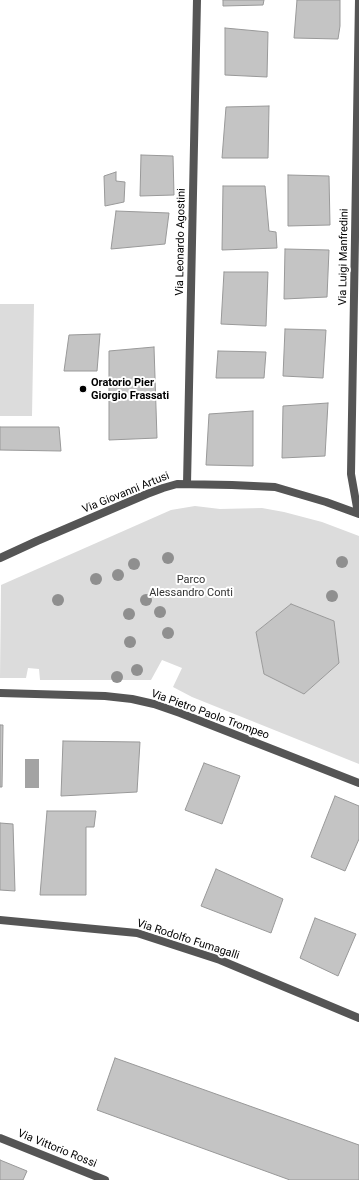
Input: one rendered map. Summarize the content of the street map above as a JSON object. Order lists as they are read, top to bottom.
{
  "streets": {
    "street": [
      "Via Leonardo Agostini",
      "Via Luigi Manfredini",
      "Via Giovanni Artusi",
      "Via Pietro Paolo Trompeo",
      "Via Rodolfo Fumagalli",
      "Via Vittorio Rossi"
    ]
  },
  "crossings": [
    ["Via Leonardo Agostini", "Via Giovanni Artusi"],
    ["Via Luigi Manfredini", "Via Giovanni Artusi"]
  ],
  "parks": ["Parco Alessandro Conti"],
  "places": ["Oratorio Pier Giorgio Frassati"]
}
